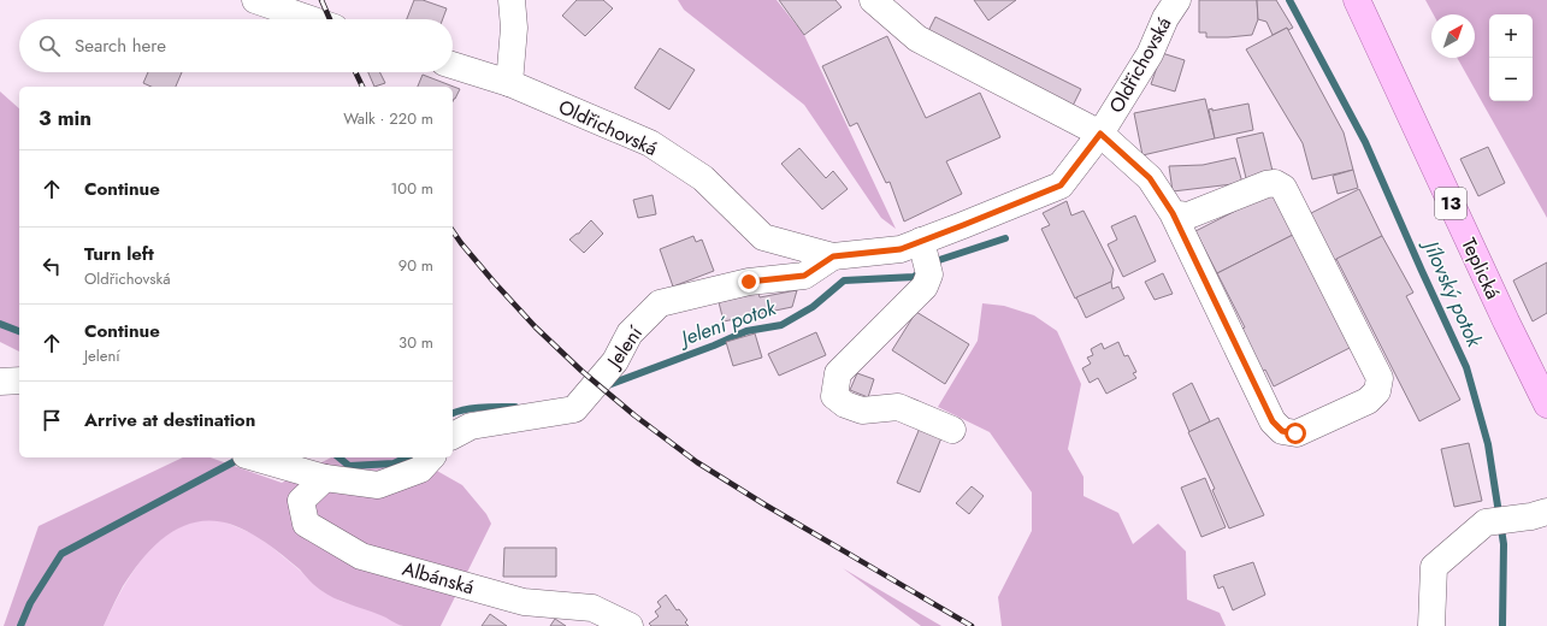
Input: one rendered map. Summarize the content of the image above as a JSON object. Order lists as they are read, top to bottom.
{
  "streets": {
    "main road": ["13", "Teplická"],
    "street": ["Oldřichovská", "Jelení", "Albánská"]
  },
  "crossings": [
    ["Oldřichovská", "Jelení"]
  ],
  "water": ["Jílovský potok", "Jelení potok"],
  "north": "top right",
  "page": {
    "map_buttons": ["+", "−"],
    "search": "Search here",
    "heading": ["3 min", "Walk · 220 m"],
    "list": [
      ["Continue", "100 m"],
      ["Turn left", "Oldřichovská", "90 m"],
      ["Continue", "Jelení", "30 m"],
      "Arrive at destination"
    ]
  }
}
